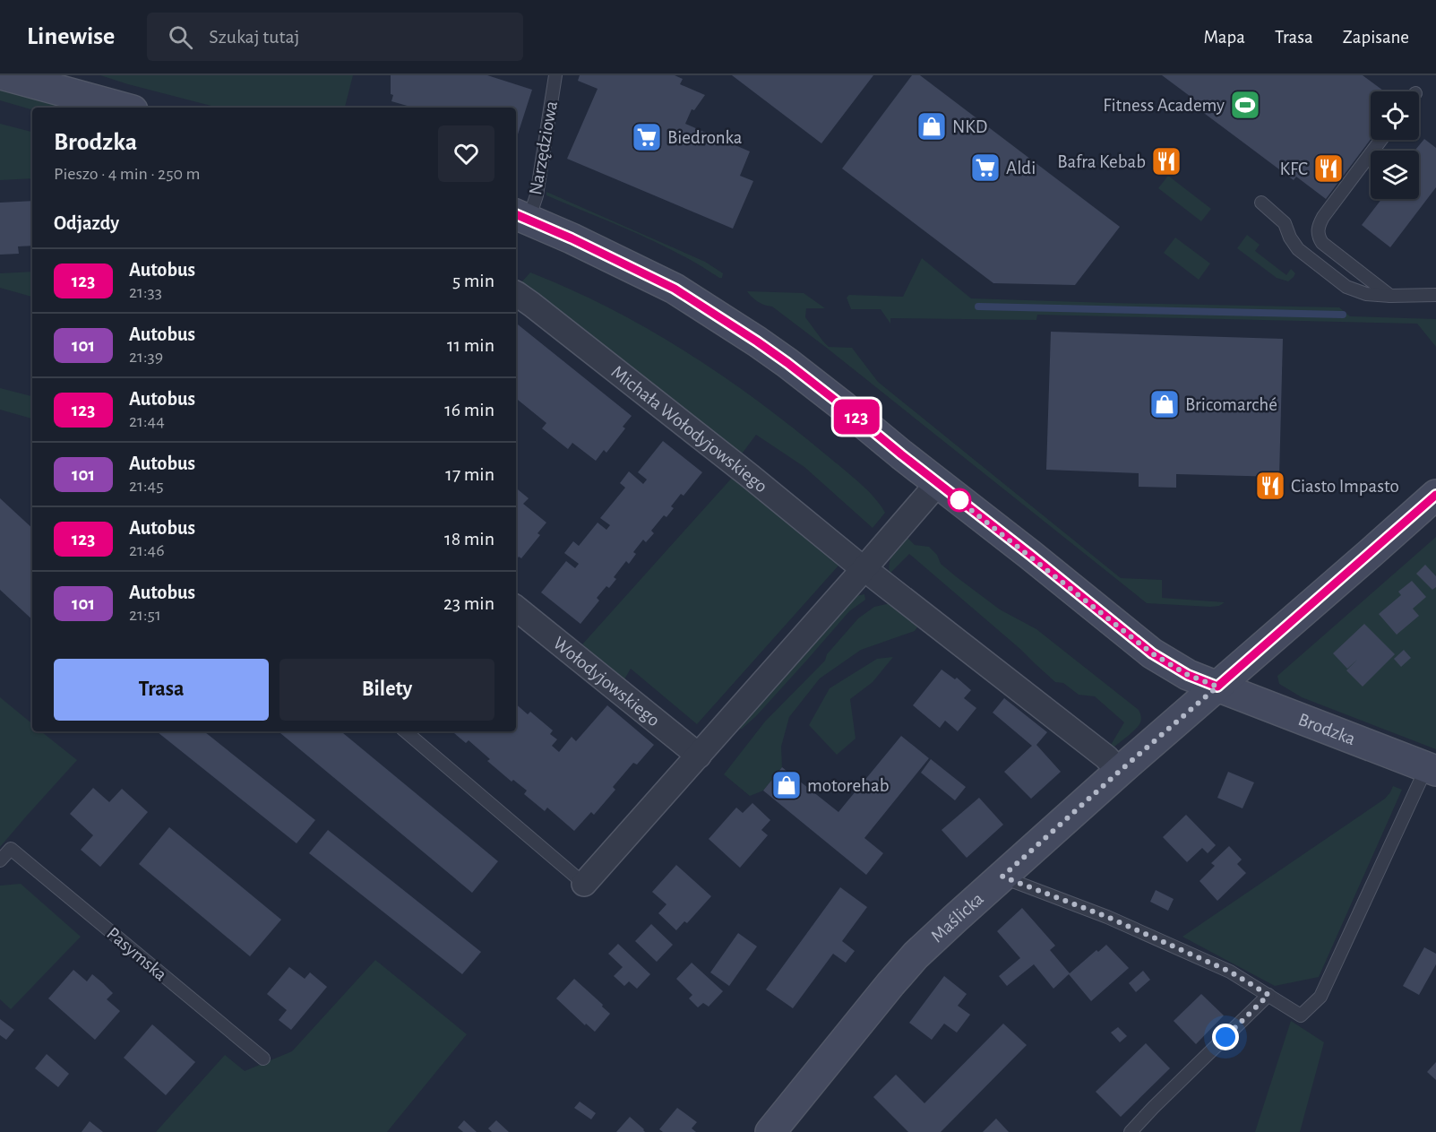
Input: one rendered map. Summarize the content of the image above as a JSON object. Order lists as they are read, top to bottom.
{
  "streets": {
    "street": [
      "Michała Wołodyjowskiego",
      "Wołodyjowskiego",
      "Brodzka",
      "Maślicka"
    ],
    "lane": ["Narzędziowa", "Pasymska"]
  },
  "crossings": [
    ["Narzędziowa", "Brodzka"],
    ["Michała Wołodyjowskiego", "Maślicka"],
    ["Brodzka", "Maślicka"]
  ],
  "places": {
    "sports": ["Fitness Academy"],
    "shop": ["NKD", "Bricomarché", "motorehab"],
    "supermarket": ["Biedronka", "Aldi"],
    "restaurant": ["Bafra Kebab", "KFC", "Ciasto Impasto"]
  },
  "lines": ["bus line 123"],
  "page": {
    "header": "Linewise",
    "search": "Szukaj tutaj",
    "nav": ["Mapa", "Trasa", "Zapisane"],
    "on_map": "123",
    "heading": [
      ["Brodzka", "Pieszo · 4 min · 250 m"],
      "Odjazdy"
    ],
    "list": [
      {
        "mark": "123",
        "name": "Autobus",
        "note": "21:33",
        "value": "5 min"
      },
      {
        "mark": "101",
        "name": "Autobus",
        "note": "21:39",
        "value": "11 min"
      },
      {
        "mark": "123",
        "name": "Autobus",
        "note": "21:44",
        "value": "16 min"
      },
      {
        "mark": "101",
        "name": "Autobus",
        "note": "21:45",
        "value": "17 min"
      },
      {
        "mark": "123",
        "name": "Autobus",
        "note": "21:46",
        "value": "18 min"
      },
      {
        "mark": "101",
        "name": "Autobus",
        "note": "21:51",
        "value": "23 min"
      }
    ],
    "buttons": ["Trasa", "Bilety"]
  }
}
